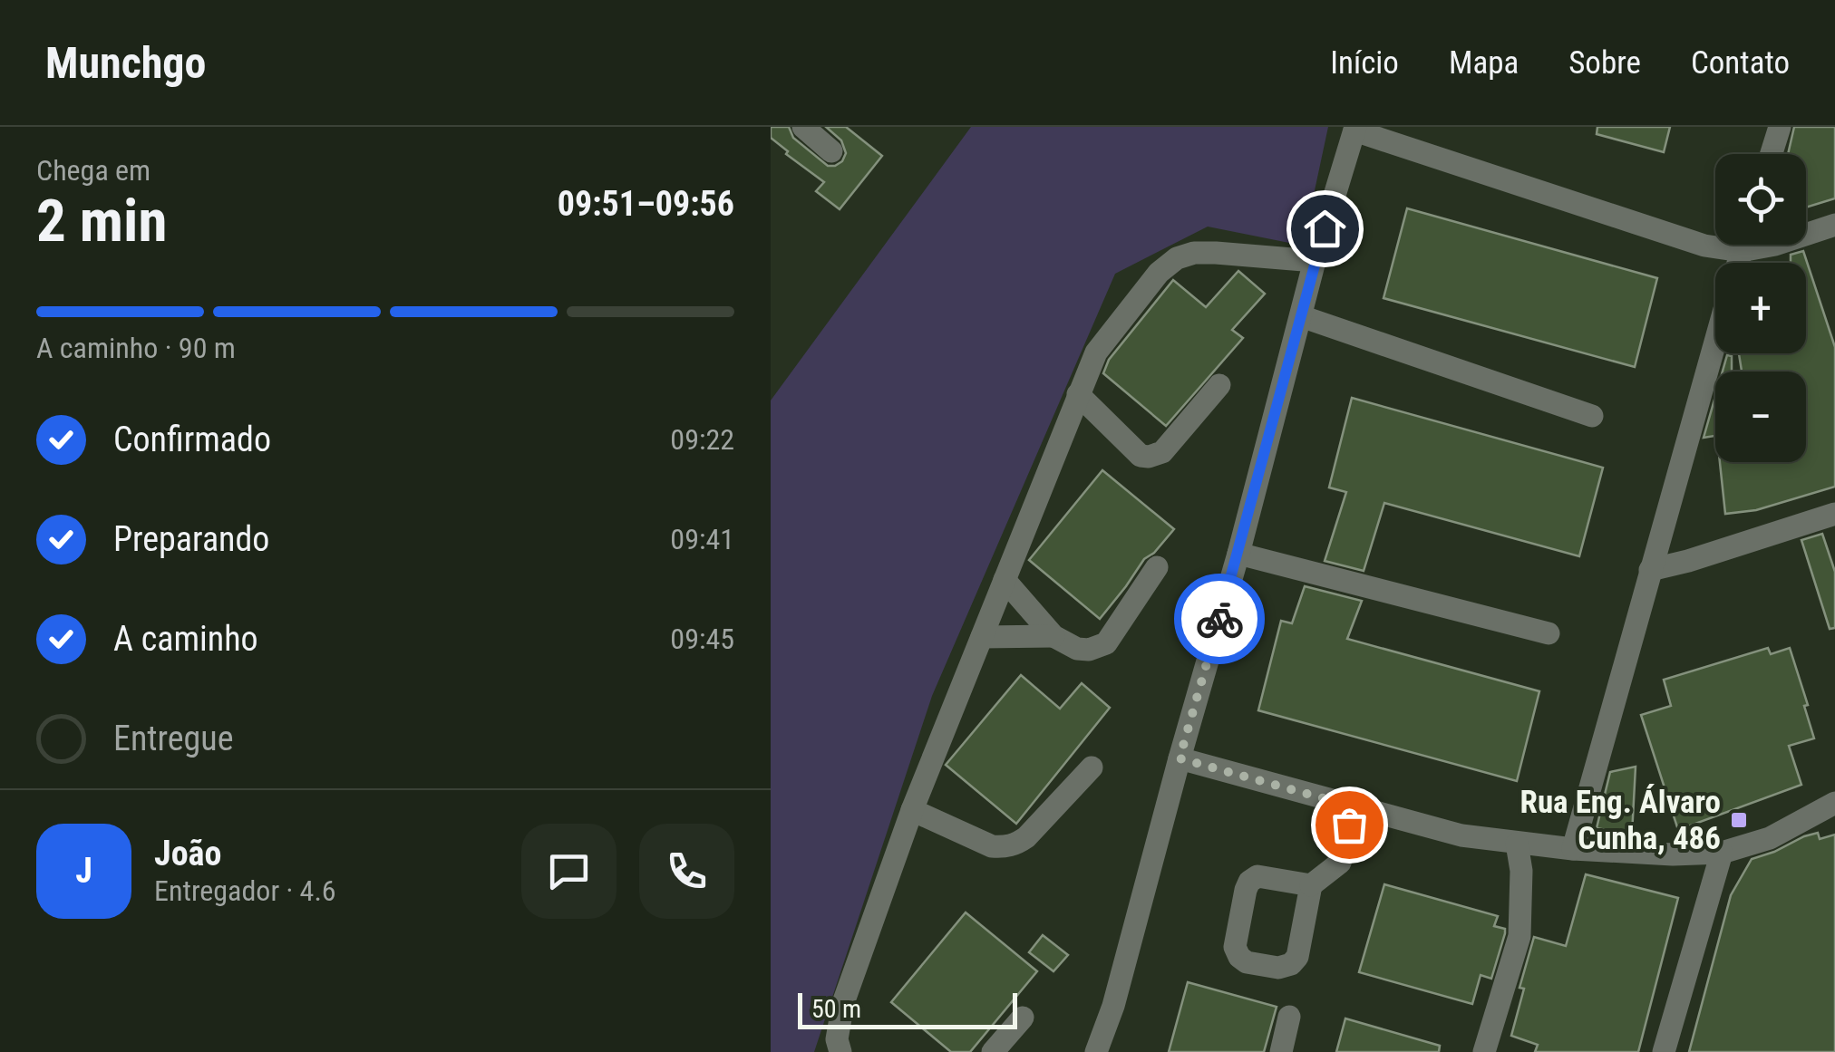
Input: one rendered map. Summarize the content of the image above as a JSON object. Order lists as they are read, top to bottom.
{
  "places": {
    "transit": ["Rua Eng. Álvaro Cunha, 486"]
  },
  "scale_bar": "50 m",
  "page": {
    "header": "Munchgo",
    "nav": [
      "Início",
      "Mapa",
      "Sobre",
      "Contato"
    ],
    "heading": ["2 min", "Chega em", "09:51–09:56"],
    "panel": ["João", "Entregador · 4.6"],
    "map_buttons": ["+", "−"],
    "bar": "A caminho · 90 m",
    "list": [
      ["Confirmado", "09:22"],
      ["Preparando", "09:41"],
      ["A caminho", "09:45"],
      "Entregue"
    ],
    "round": "J",
    "scale": "50 m"
  }
}
